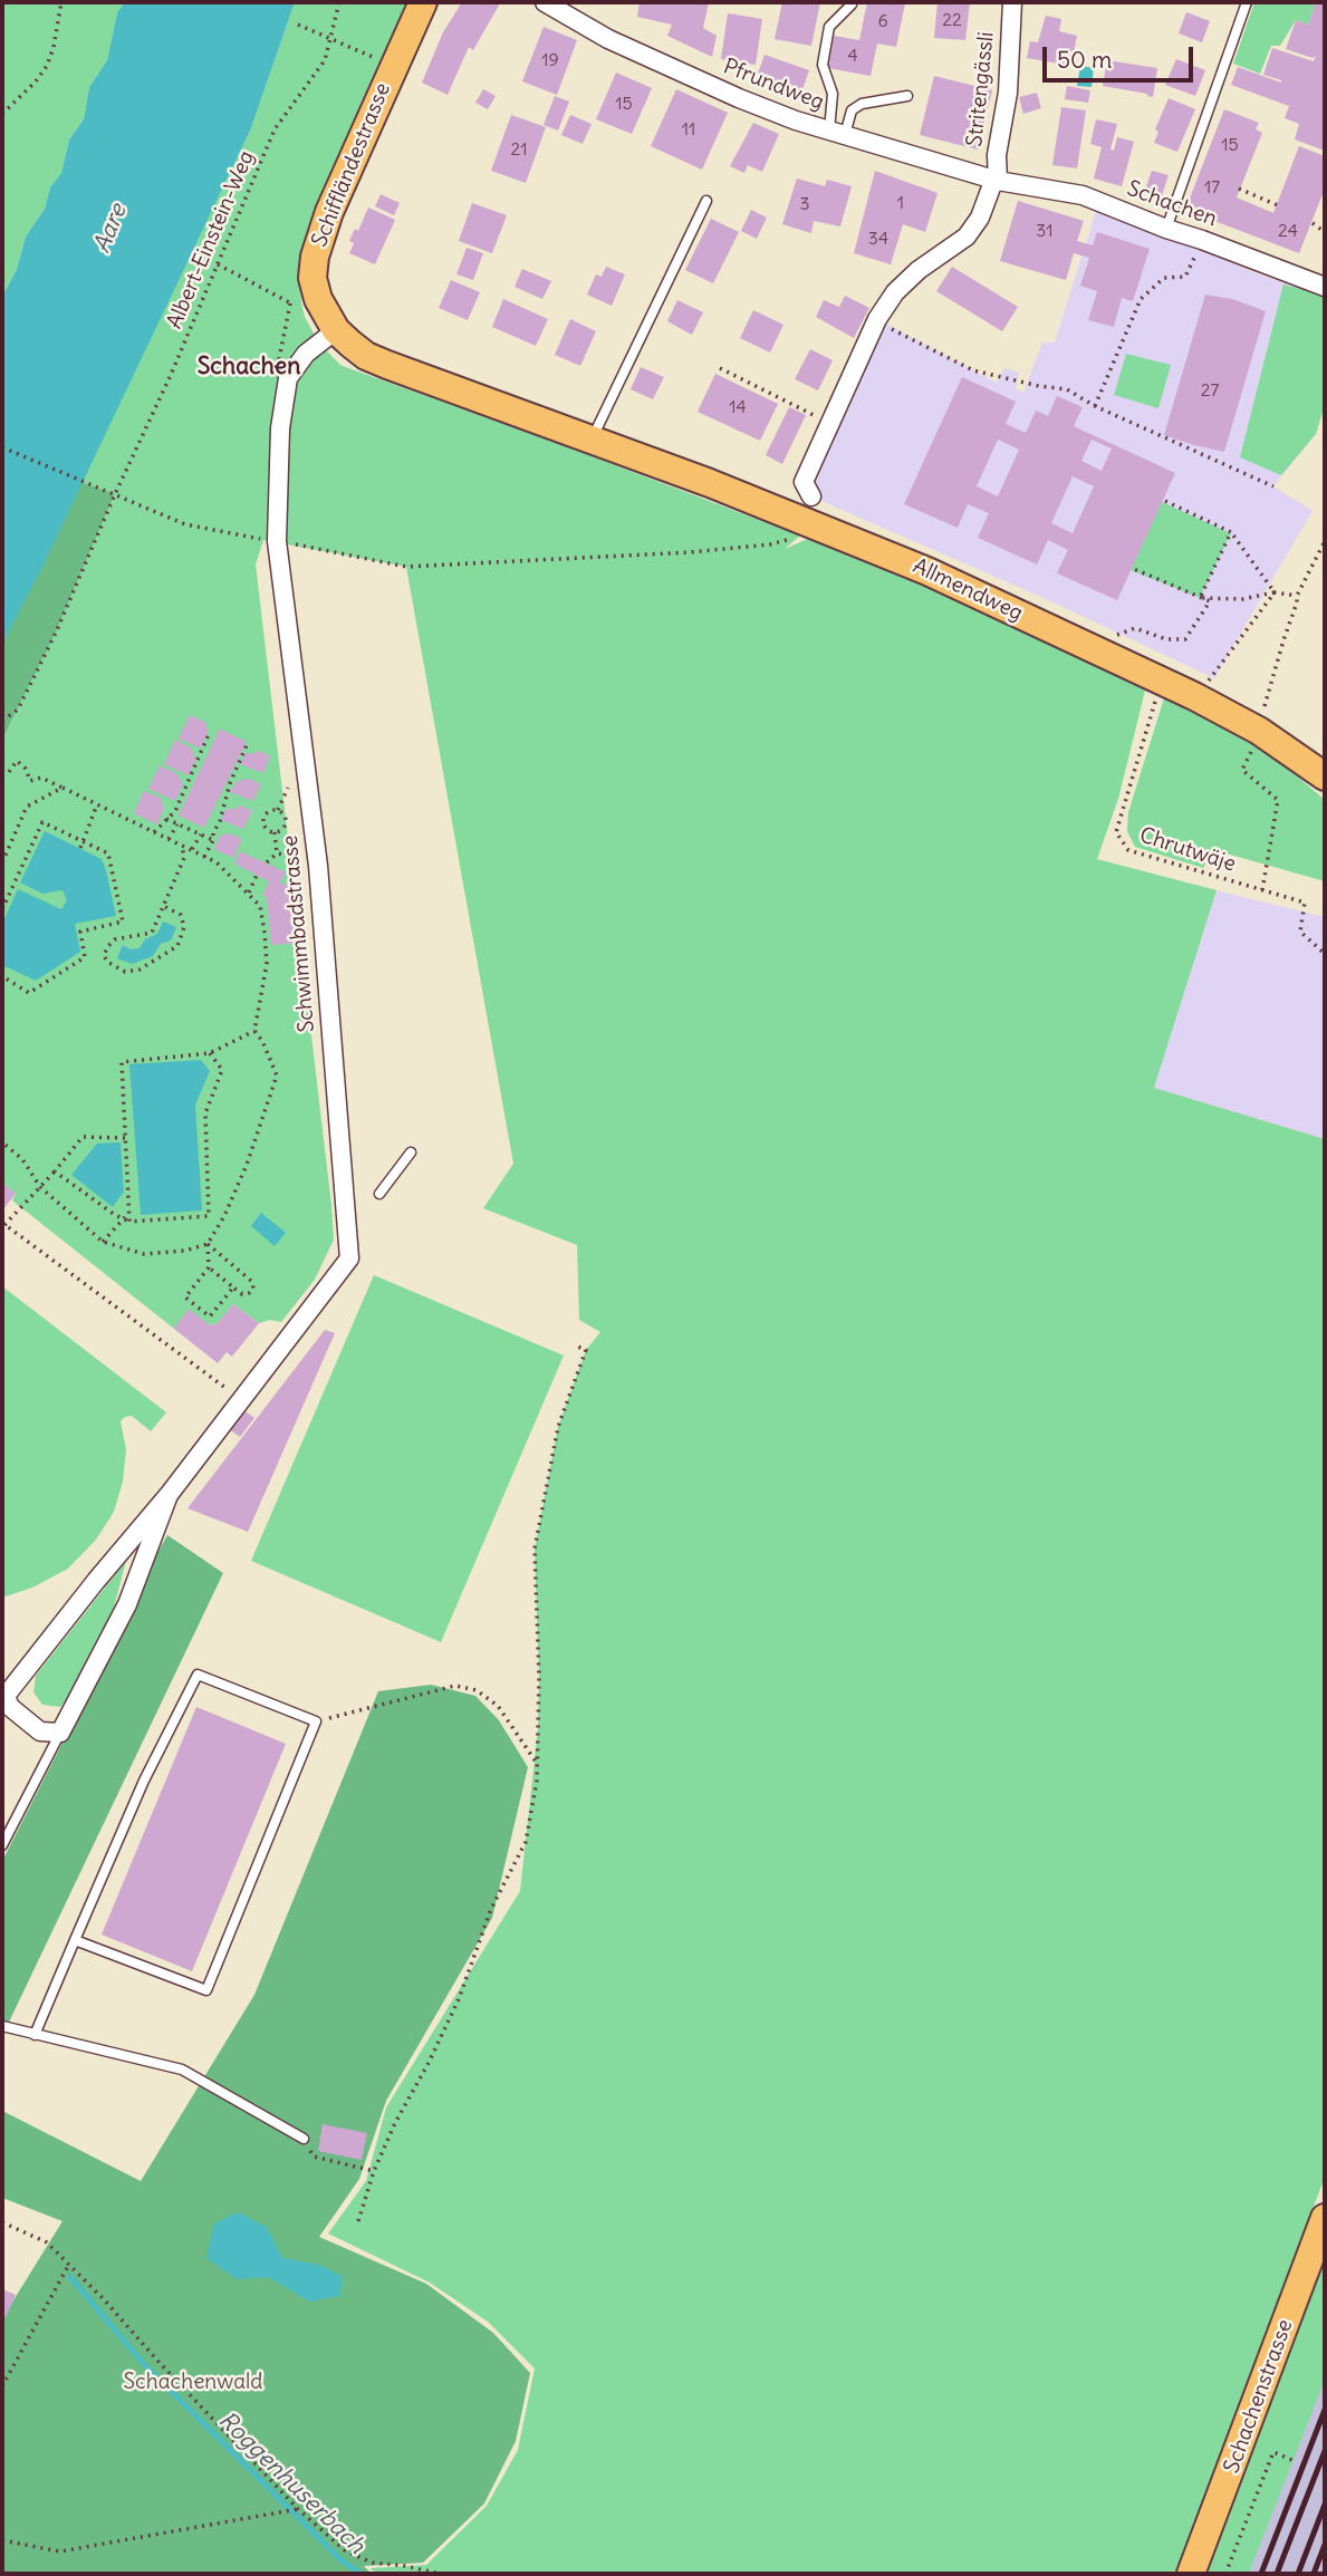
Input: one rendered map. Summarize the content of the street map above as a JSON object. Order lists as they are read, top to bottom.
{
  "streets": {
    "main road": ["Schiffländestrasse", "Allmendweg", "Schachenstrasse"],
    "street": [
      "Pfrundweg",
      "Stritengässli",
      "Schachen",
      "Schwimmbadstrasse"
    ],
    "path": ["Albert-Einstein-Weg", "Chrutwäje"]
  },
  "crossings": [
    ["Pfrundweg", "Stritengässli"],
    ["Pfrundweg", "Schachen"],
    ["Stritengässli", "Schachen"],
    ["Stritengässli", "Allmendweg"],
    ["Schiffländestrasse", "Allmendweg"],
    ["Schiffländestrasse", "Schwimmbadstrasse"],
    ["Allmendweg", "Chrutwäje"],
    ["Allmendweg", "Schwimmbadstrasse"]
  ],
  "districts": ["Schachen"],
  "water": ["Aare", "Roggenhuserbach"],
  "parks": ["Schachenwald"],
  "house_numbers": [
    "22",
    "6",
    "4",
    "19",
    "15",
    "11",
    "15",
    "21",
    "17",
    "1",
    "3",
    "31",
    "24",
    "34",
    "27",
    "14"
  ],
  "scale_bar": "50 m"
}
